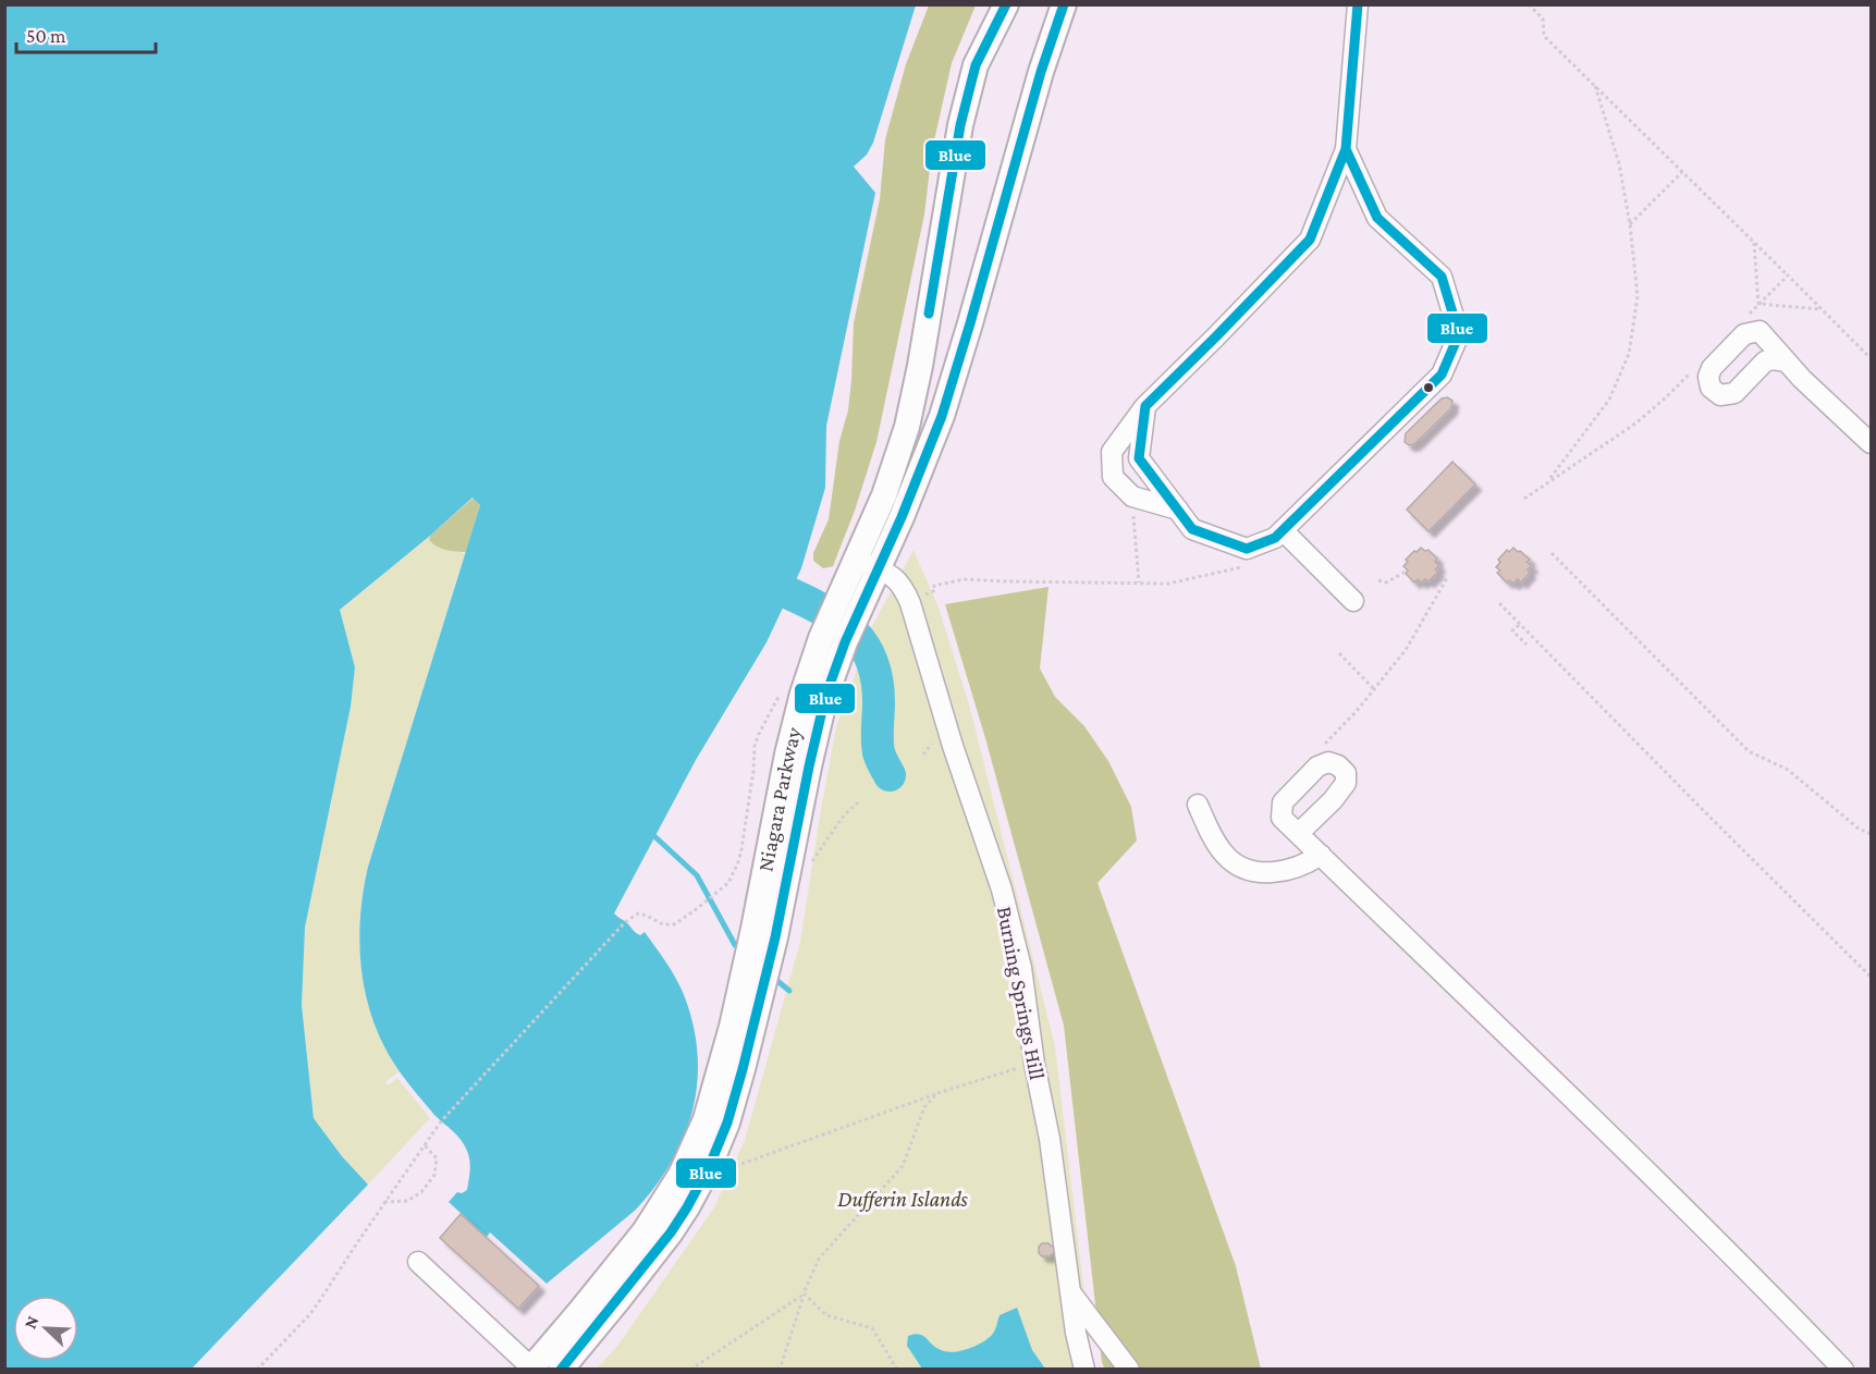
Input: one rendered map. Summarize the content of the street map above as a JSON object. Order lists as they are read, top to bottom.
{
  "streets": {
    "main road": ["Niagara Parkway"],
    "street": ["Burning Springs Hill"]
  },
  "crossings": [
    ["Niagara Parkway", "Burning Springs Hill"]
  ],
  "parks": ["Dufferin Islands"],
  "lines": ["transit line Blue"],
  "scale_bar": "50 m",
  "north": "top left"
}
